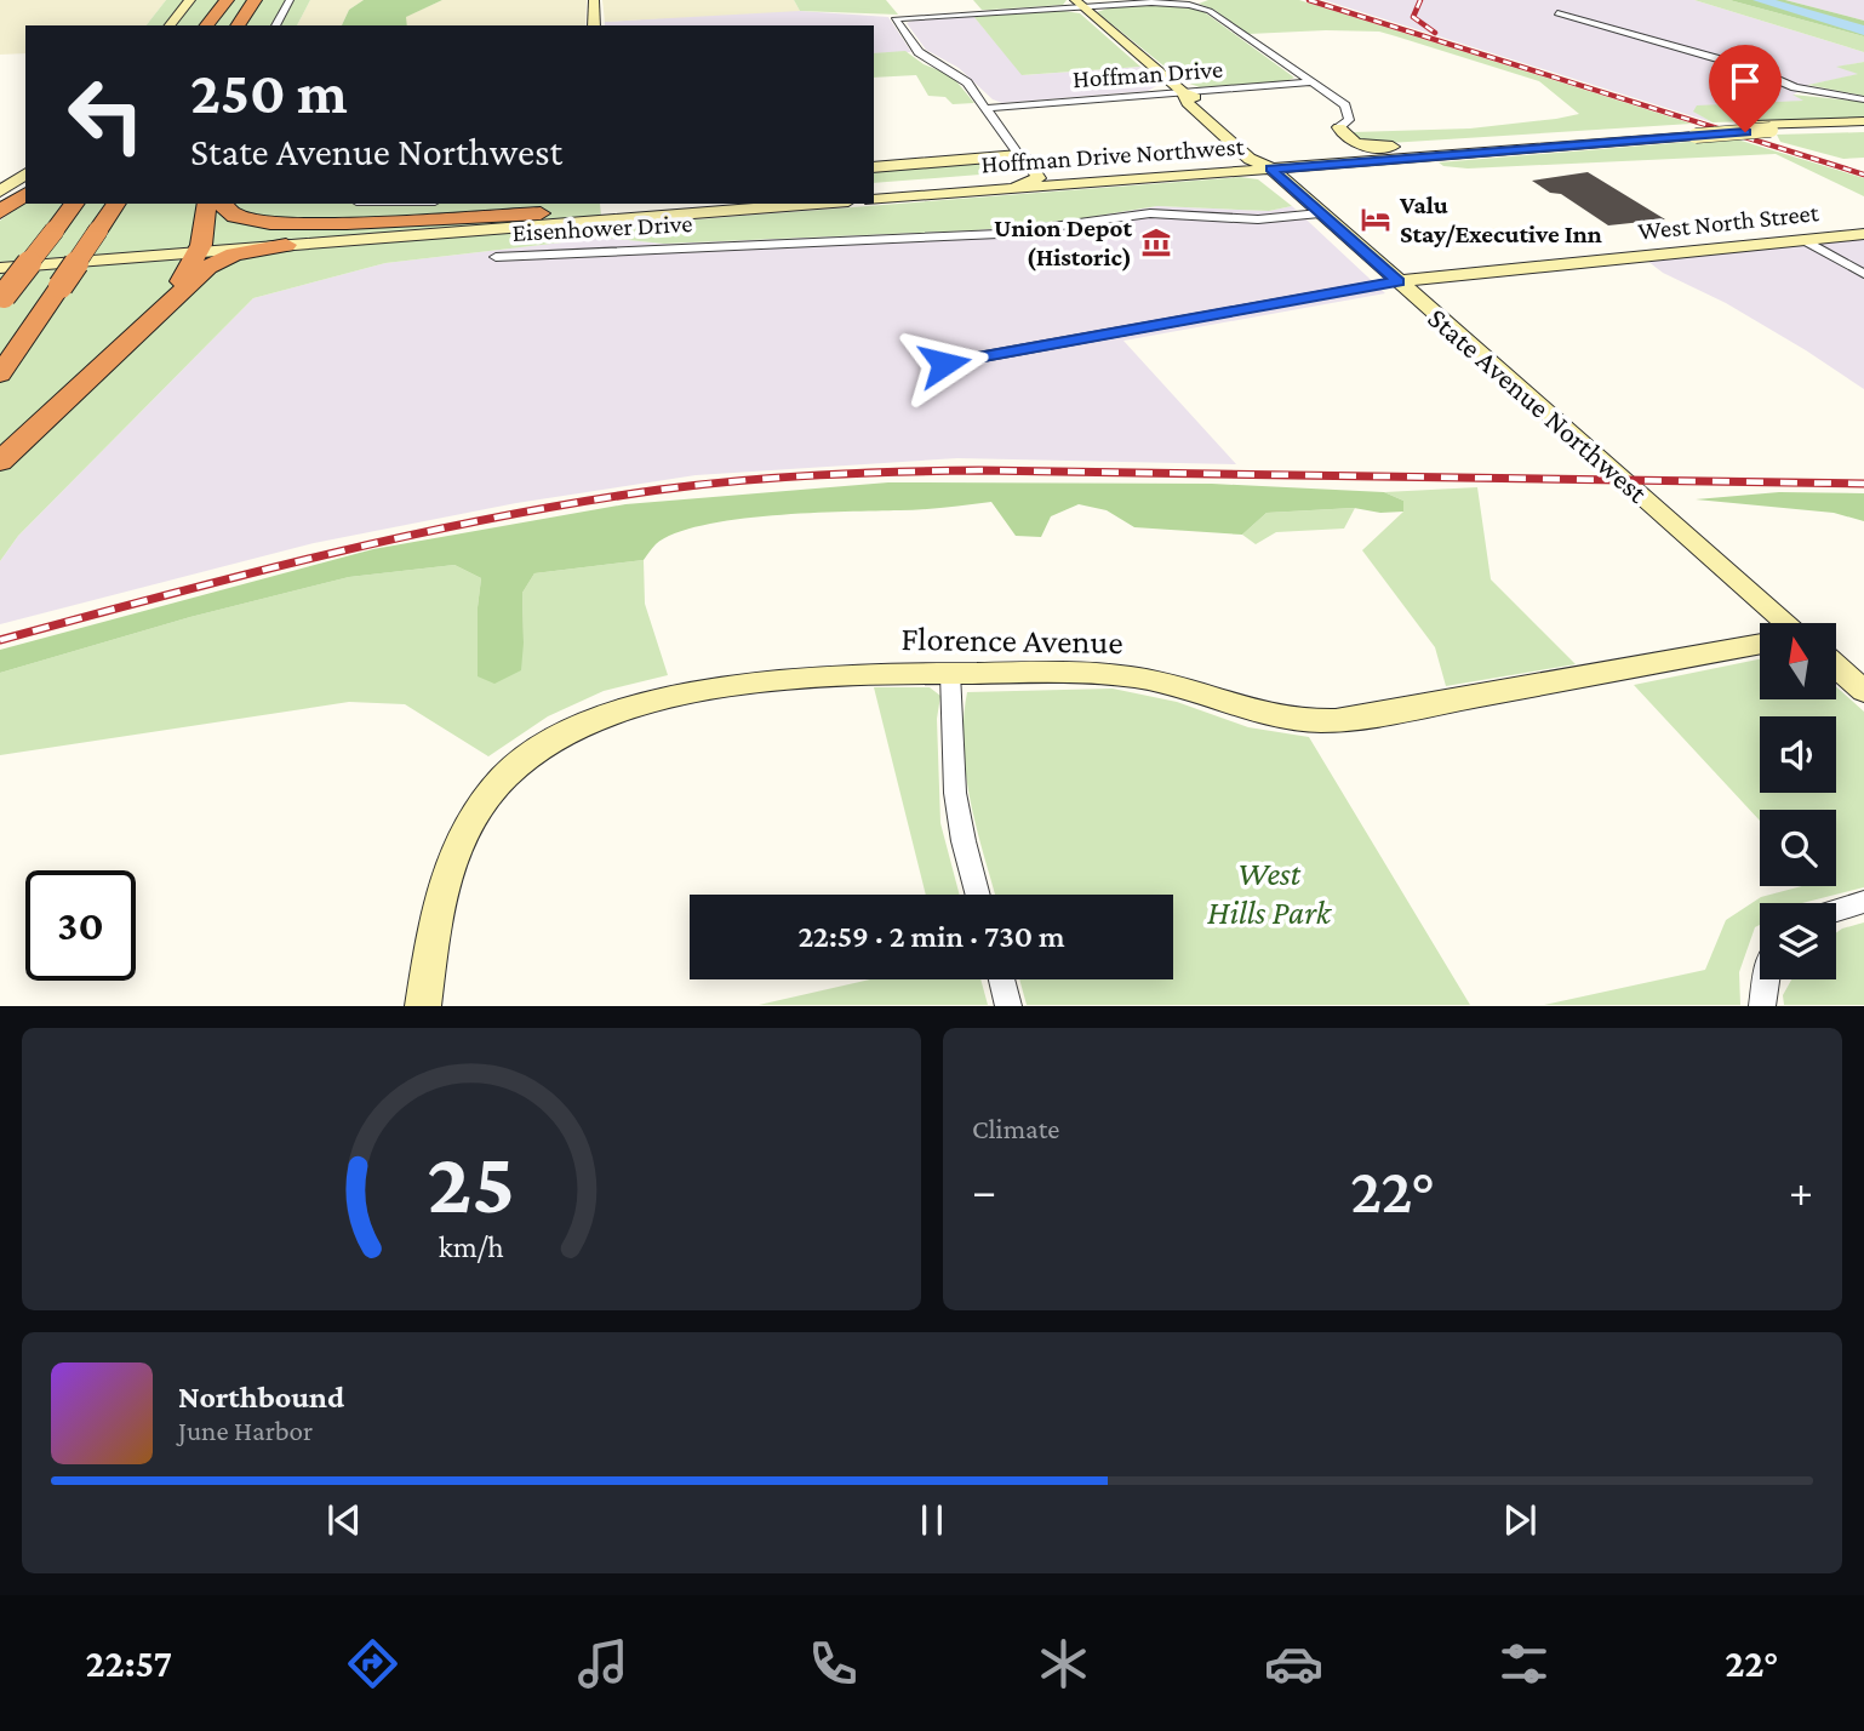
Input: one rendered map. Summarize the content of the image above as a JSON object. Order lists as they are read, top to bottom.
{
  "streets": {
    "main road": [
      "Hoffman Drive Northwest",
      "West North Street",
      "State Avenue Northwest",
      "Florence Avenue"
    ],
    "street": ["Hoffman Drive", "Eisenhower Drive"]
  },
  "crossings": [
    ["Hoffman Drive", "State Avenue Northwest"],
    ["Hoffman Drive Northwest", "State Avenue Northwest"],
    ["West North Street", "State Avenue Northwest"],
    ["Eisenhower Drive", "State Avenue Northwest"]
  ],
  "parks": ["West Hills Park"],
  "places": {
    "hotel": ["Valu Stay/Executive Inn"],
    "museum": ["Union Depot (Historic)"]
  },
  "north": "top",
  "page": {
    "turn": ["250 m", "State Avenue Northwest"],
    "limit": "30",
    "trip": "22:59 · 2 min · 730 m",
    "tile": "Climate",
    "heat": ["−", "22°", "+"],
    "song": ["Northbound", "June Harbor"],
    "tabs": ["22:57", "22°"],
    "gauge": ["25", "km/h"]
  }
}
